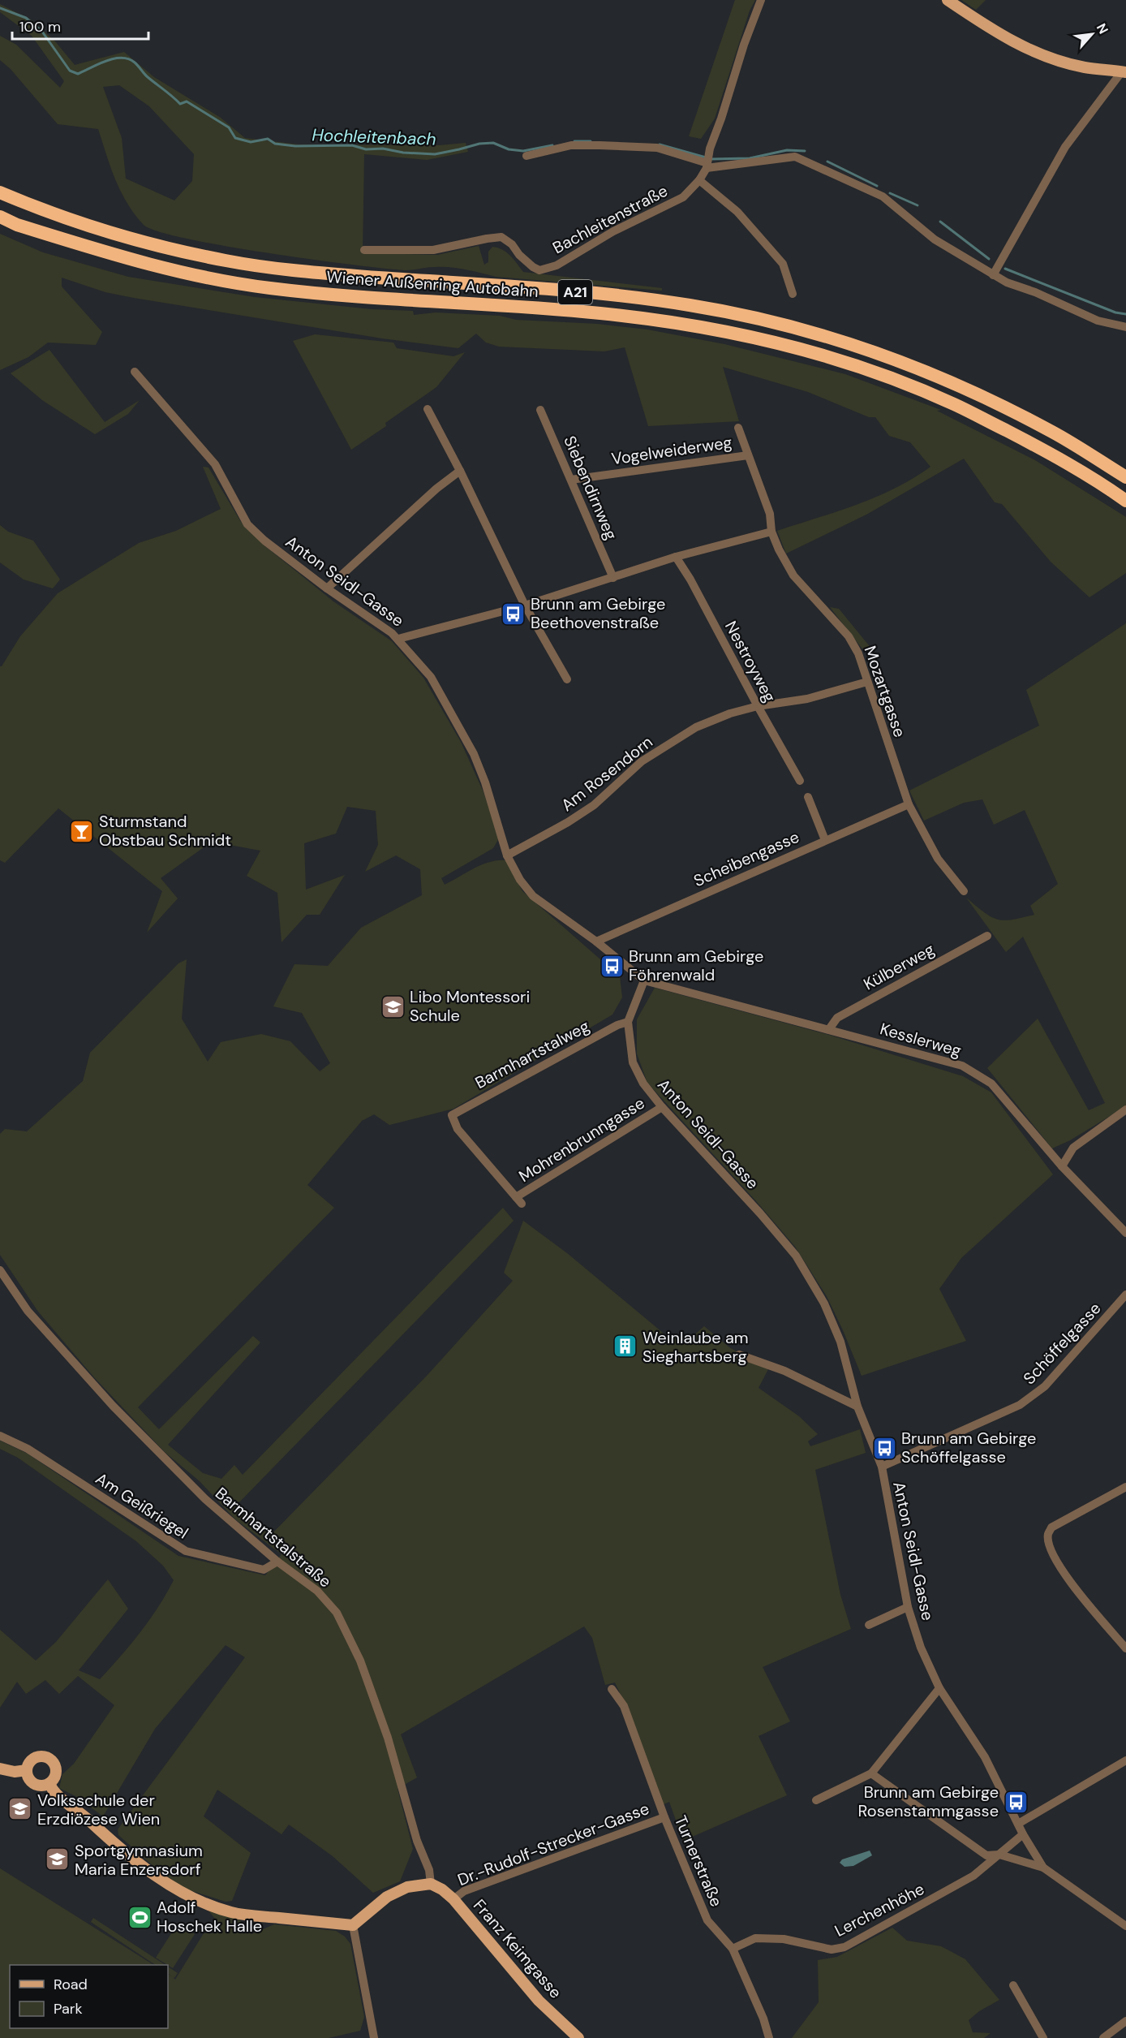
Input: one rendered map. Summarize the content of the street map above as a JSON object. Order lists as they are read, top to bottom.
{
  "streets": {
    "highway": ["Wiener Außenring Autobahn", "A21"],
    "main road": ["Franz Keimgasse"],
    "street": [
      "Bachleitenstraße",
      "Vogelweiderweg",
      "Siebendirnweg",
      "Anton Seidl-Gasse",
      "Nestroyweg",
      "Mozartgasse",
      "Am Rosendorn",
      "Scheibengasse",
      "Külberweg",
      "Kesslerweg",
      "Barmhartstalweg",
      "Mohrenbrunngasse",
      "Schöffelgasse",
      "Am Geißriegel",
      "Barmhartstalstraße",
      "Dr.-Rudolf-Strecker-Gasse",
      "Turnerstraße",
      "Lerchenhöhe"
    ]
  },
  "crossings": [
    ["Vogelweiderweg", "Siebendirnweg"],
    ["Vogelweiderweg", "Mozartgasse"],
    ["Anton Seidl-Gasse", "Am Rosendorn"],
    ["Anton Seidl-Gasse", "Scheibengasse"],
    ["Anton Seidl-Gasse", "Kesslerweg"],
    ["Anton Seidl-Gasse", "Barmhartstalweg"],
    ["Anton Seidl-Gasse", "Mohrenbrunngasse"],
    ["Anton Seidl-Gasse", "Schöffelgasse"],
    ["Anton Seidl-Gasse", "Lerchenhöhe"],
    ["Nestroyweg", "Am Rosendorn"],
    ["Mozartgasse", "Am Rosendorn"],
    ["Mozartgasse", "Scheibengasse"],
    ["Külberweg", "Kesslerweg"],
    ["Barmhartstalweg", "Mohrenbrunngasse"],
    ["Am Geißriegel", "Barmhartstalstraße"],
    ["Barmhartstalstraße", "Franz Keimgasse"],
    ["Dr.-Rudolf-Strecker-Gasse", "Turnerstraße"],
    ["Dr.-Rudolf-Strecker-Gasse", "Franz Keimgasse"],
    ["Turnerstraße", "Lerchenhöhe"]
  ],
  "water": ["Hochleitenbach"],
  "places": {
    "bus stop": [
      "Brunn am Gebirge Beethovenstraße",
      "Brunn am Gebirge Föhrenwald",
      "Brunn am Gebirge Schöffelgasse",
      "Brunn am Gebirge Rosenstammgasse"
    ],
    "bar": ["Sturmstand Obstbau Schmidt"],
    "school or university": ["Libo Montessori Schule", "Volksschule der Erzdiözese Wien", "Sportgymnasium Maria Enzersdorf"],
    "building": ["Weinlaube am Sieghartsberg"],
    "sports": ["Adolf Hoschek Halle"]
  },
  "legend": ["Road", "Park"],
  "scale_bar": "100 m",
  "north": "top right"
}
